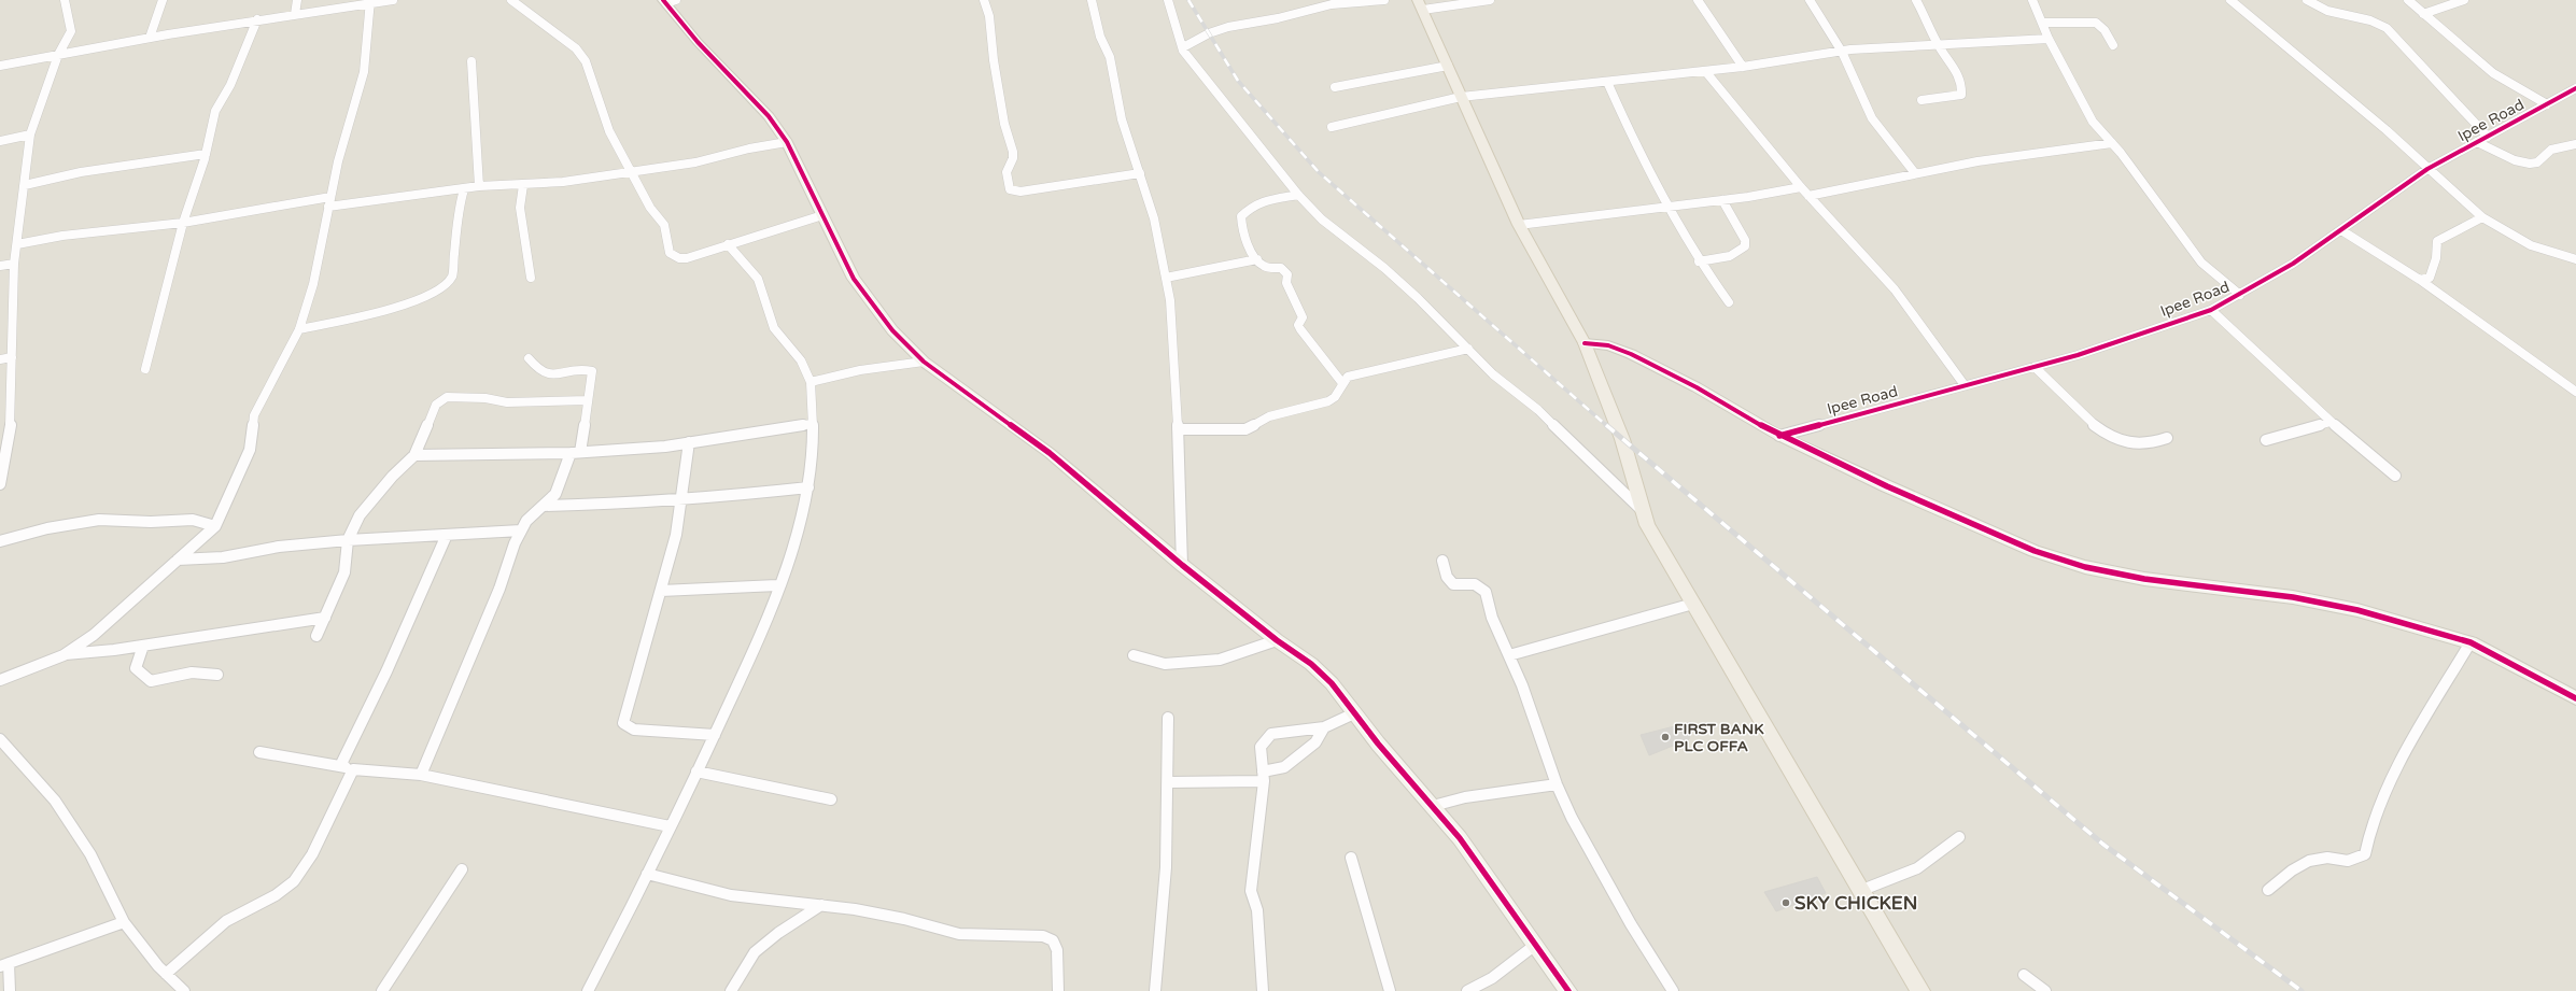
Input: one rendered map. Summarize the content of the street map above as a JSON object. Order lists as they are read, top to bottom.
{
  "streets": {
    "street": ["Ipee Road"]
  },
  "places": ["FIRST BANK PLC OFFA", "SKY CHICKEN"]
}
